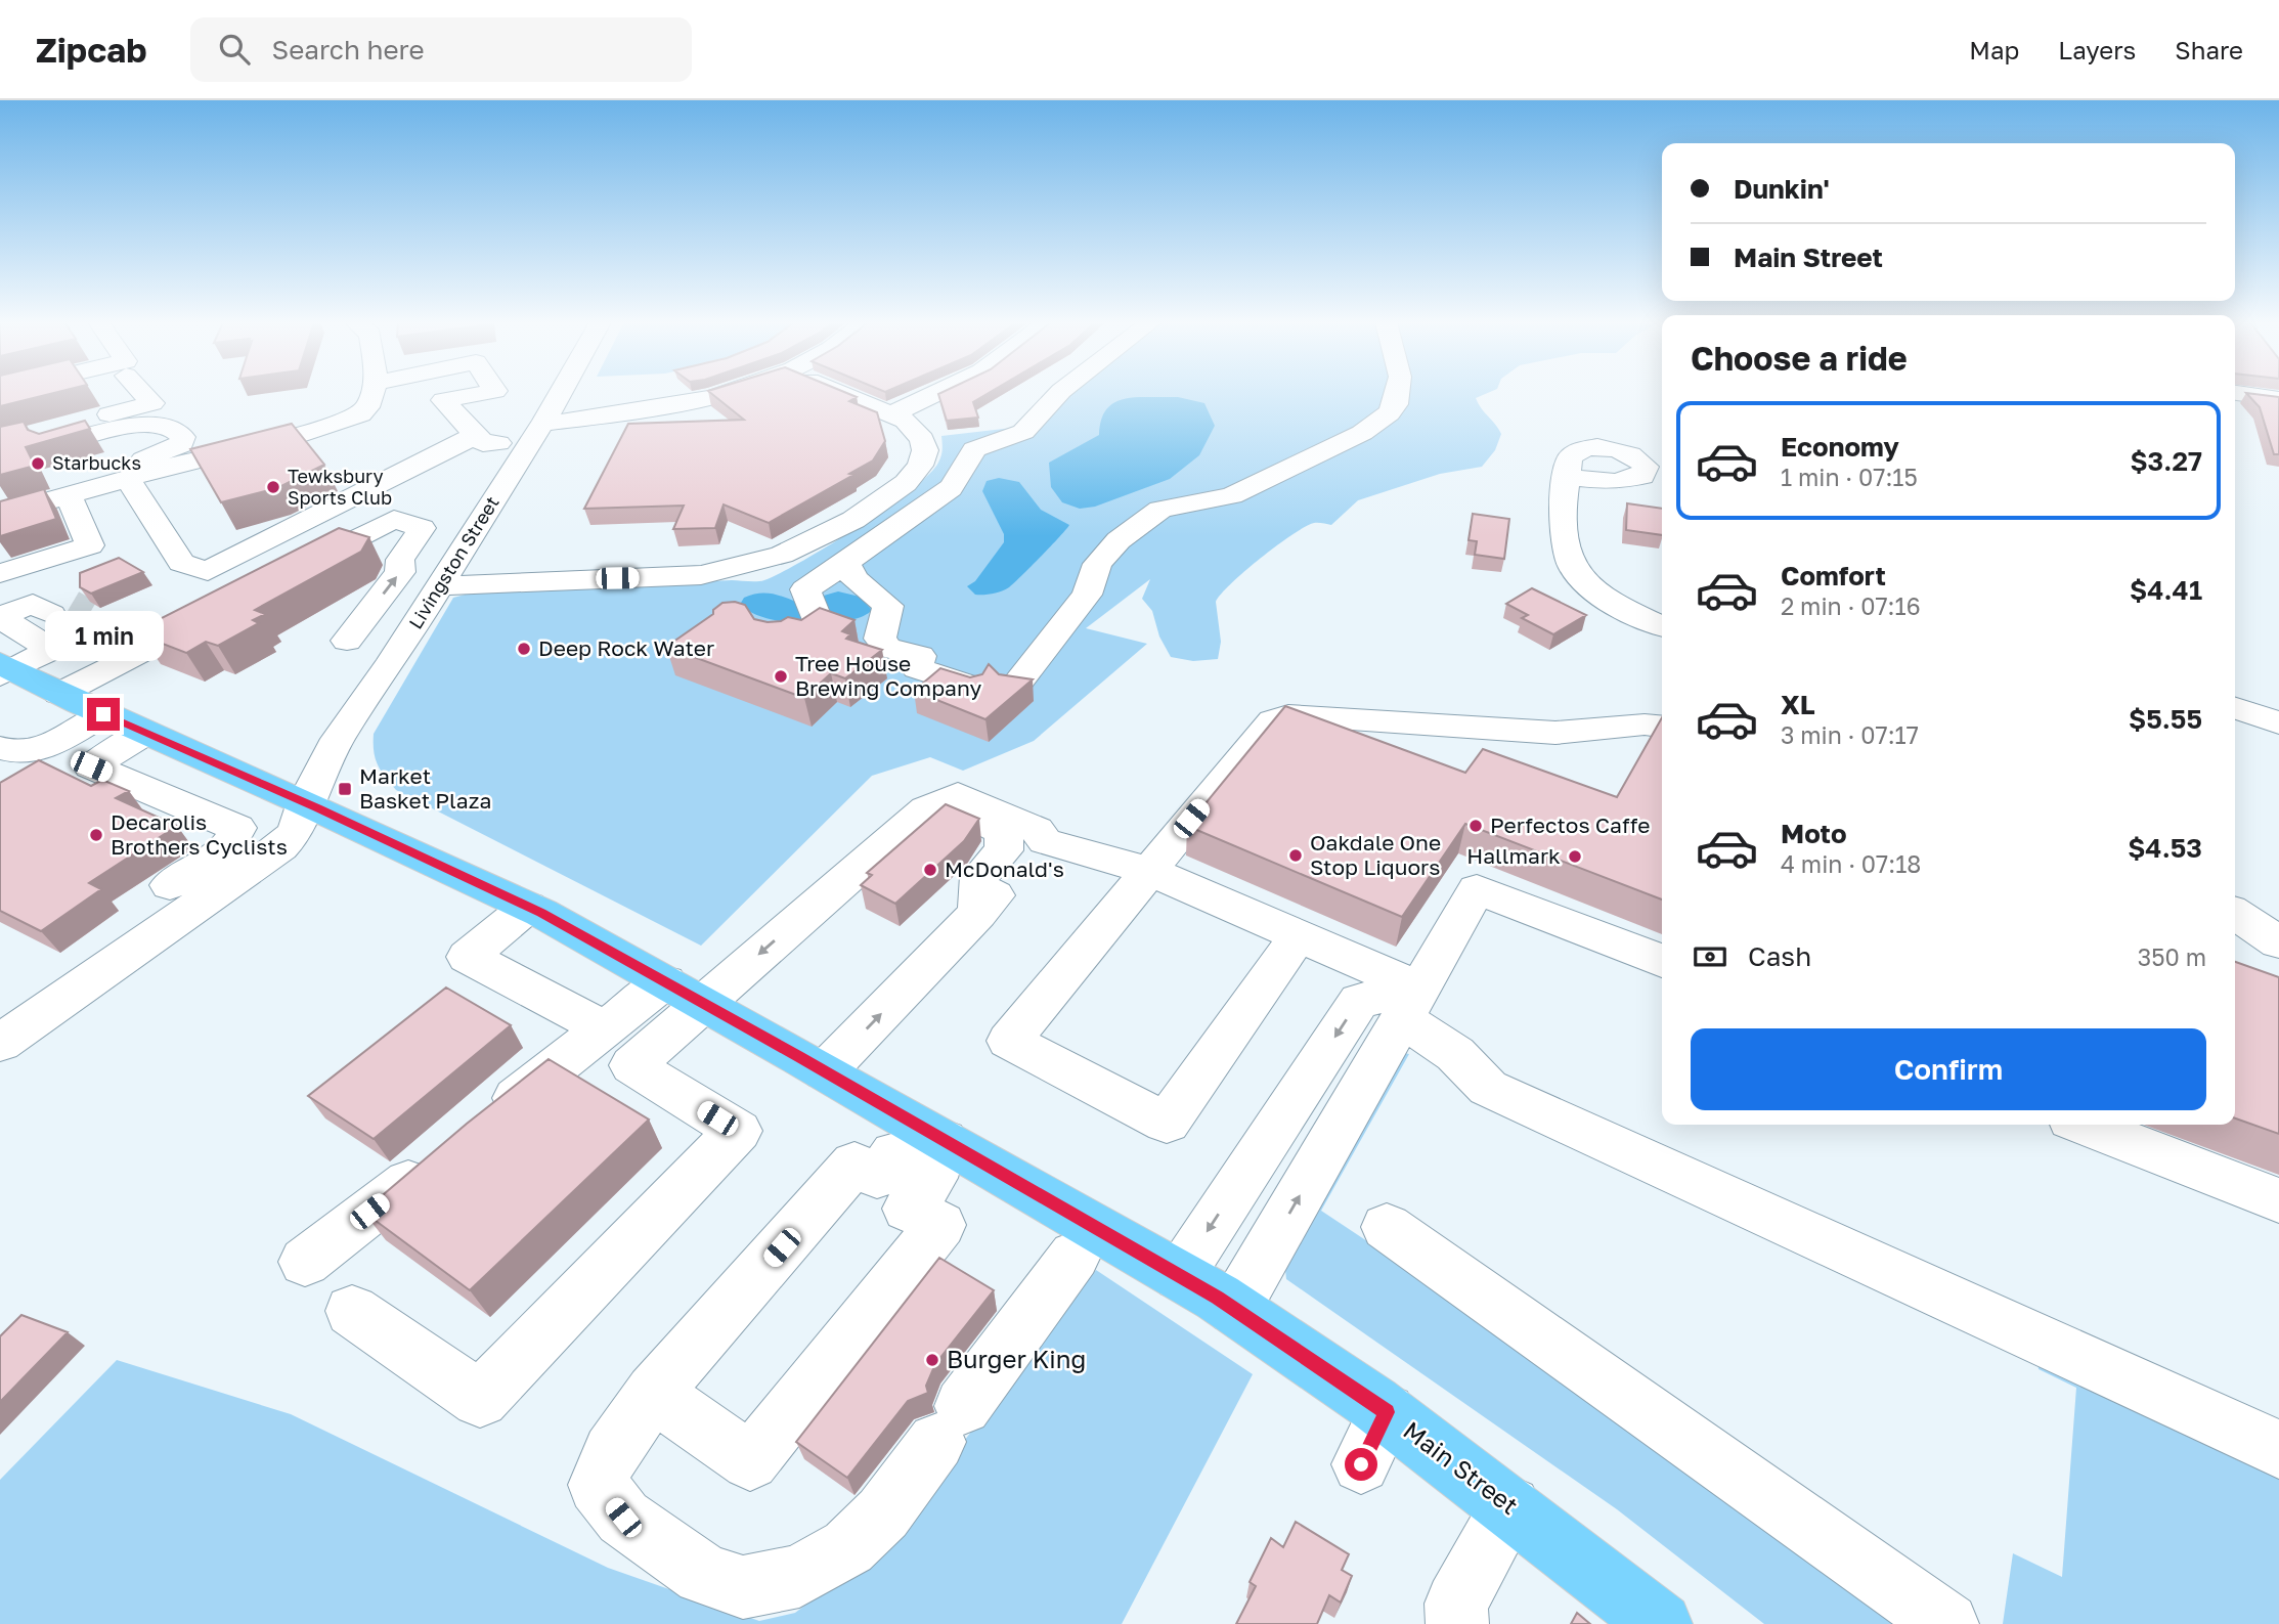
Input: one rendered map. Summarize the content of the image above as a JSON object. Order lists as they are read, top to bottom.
{
  "streets": {
    "main road": ["Main Street"],
    "street": ["Livingston Street"]
  },
  "crossings": [
    ["Livingston Street", "Main Street"]
  ],
  "places": {
    "other": [
      "Starbucks",
      "Tewksbury Sports Club",
      "Deep Rock Water",
      "Tree House Brewing Company",
      "Perfectos Caffe",
      "Decarolis Brothers Cyclists",
      "Oakdale One Stop Liquors",
      "Hallmark",
      "McDonald's",
      "Burger King"
    ],
    "transit": ["Market Basket Plaza"]
  },
  "page": {
    "header": "Zipcab",
    "search": "Search here",
    "nav": ["Map", "Layers", "Share"],
    "banner": ["Dunkin'", "Main Street"],
    "heading": "Choose a ride",
    "list": [
      {
        "name": "Economy",
        "note": "1 min · 07:15",
        "value": "$3.27"
      },
      {
        "name": "Comfort",
        "note": "2 min · 07:16",
        "value": "$4.41"
      },
      {
        "name": "XL",
        "note": "3 min · 07:17",
        "value": "$5.55"
      },
      {
        "name": "Moto",
        "note": "4 min · 07:18",
        "value": "$4.53"
      }
    ],
    "bubble": "1 min",
    "pay": ["Cash", "350 m"],
    "buttons": "Confirm"
  }
}
